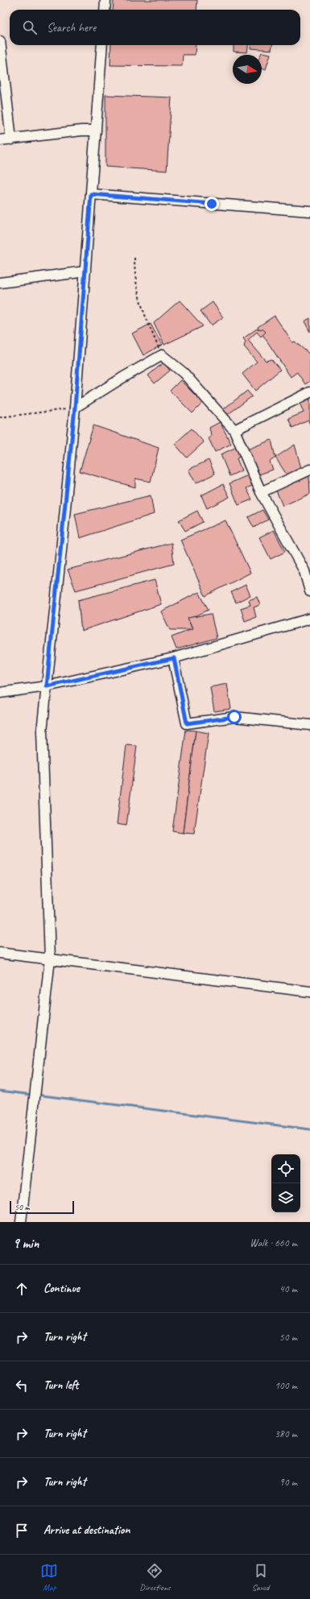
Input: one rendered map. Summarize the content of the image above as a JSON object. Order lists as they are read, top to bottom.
{
  "scale_bar": "50 m",
  "north": "right",
  "page": {
    "search": "Search here",
    "scale": "50 m",
    "heading": ["9 min", "Walk · 660 m"],
    "list": [
      ["Continue", "40 m"],
      ["Turn right", "50 m"],
      ["Turn left", "100 m"],
      ["Turn right", "380 m"],
      ["Turn right", "90 m"],
      "Arrive at destination"
    ],
    "nav": ["Map", "Directions", "Saved"]
  }
}
